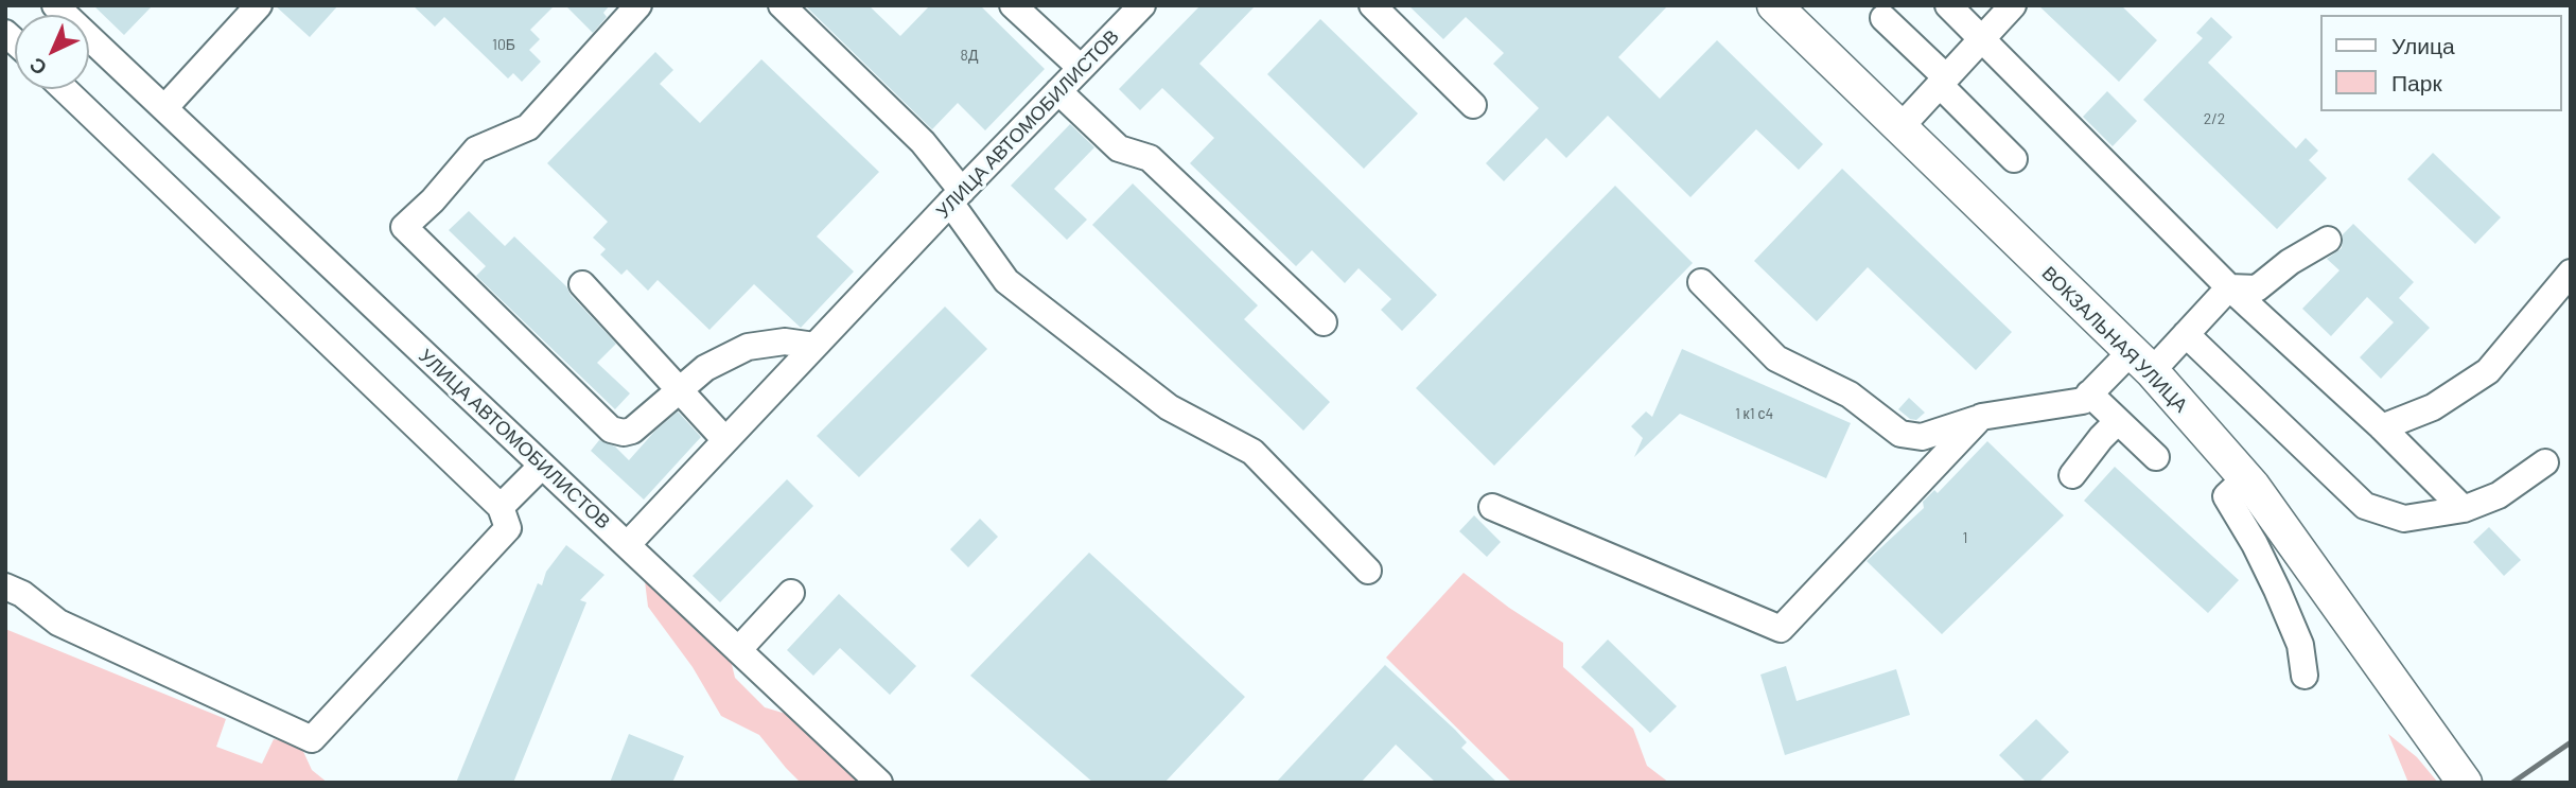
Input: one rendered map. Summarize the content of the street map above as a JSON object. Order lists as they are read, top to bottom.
{
  "streets": {
    "main road": ["ВОКЗАЛЬНАЯ УЛИЦА"],
    "street": ["УЛИЦА АВТОМОБИЛИСТОВ"]
  },
  "house_numbers": [
    "10Б",
    "8Д",
    "2/2",
    "1 к1 с4",
    "1"
  ],
  "legend": ["Улица", "Парк"],
  "north": "bottom left"
}
